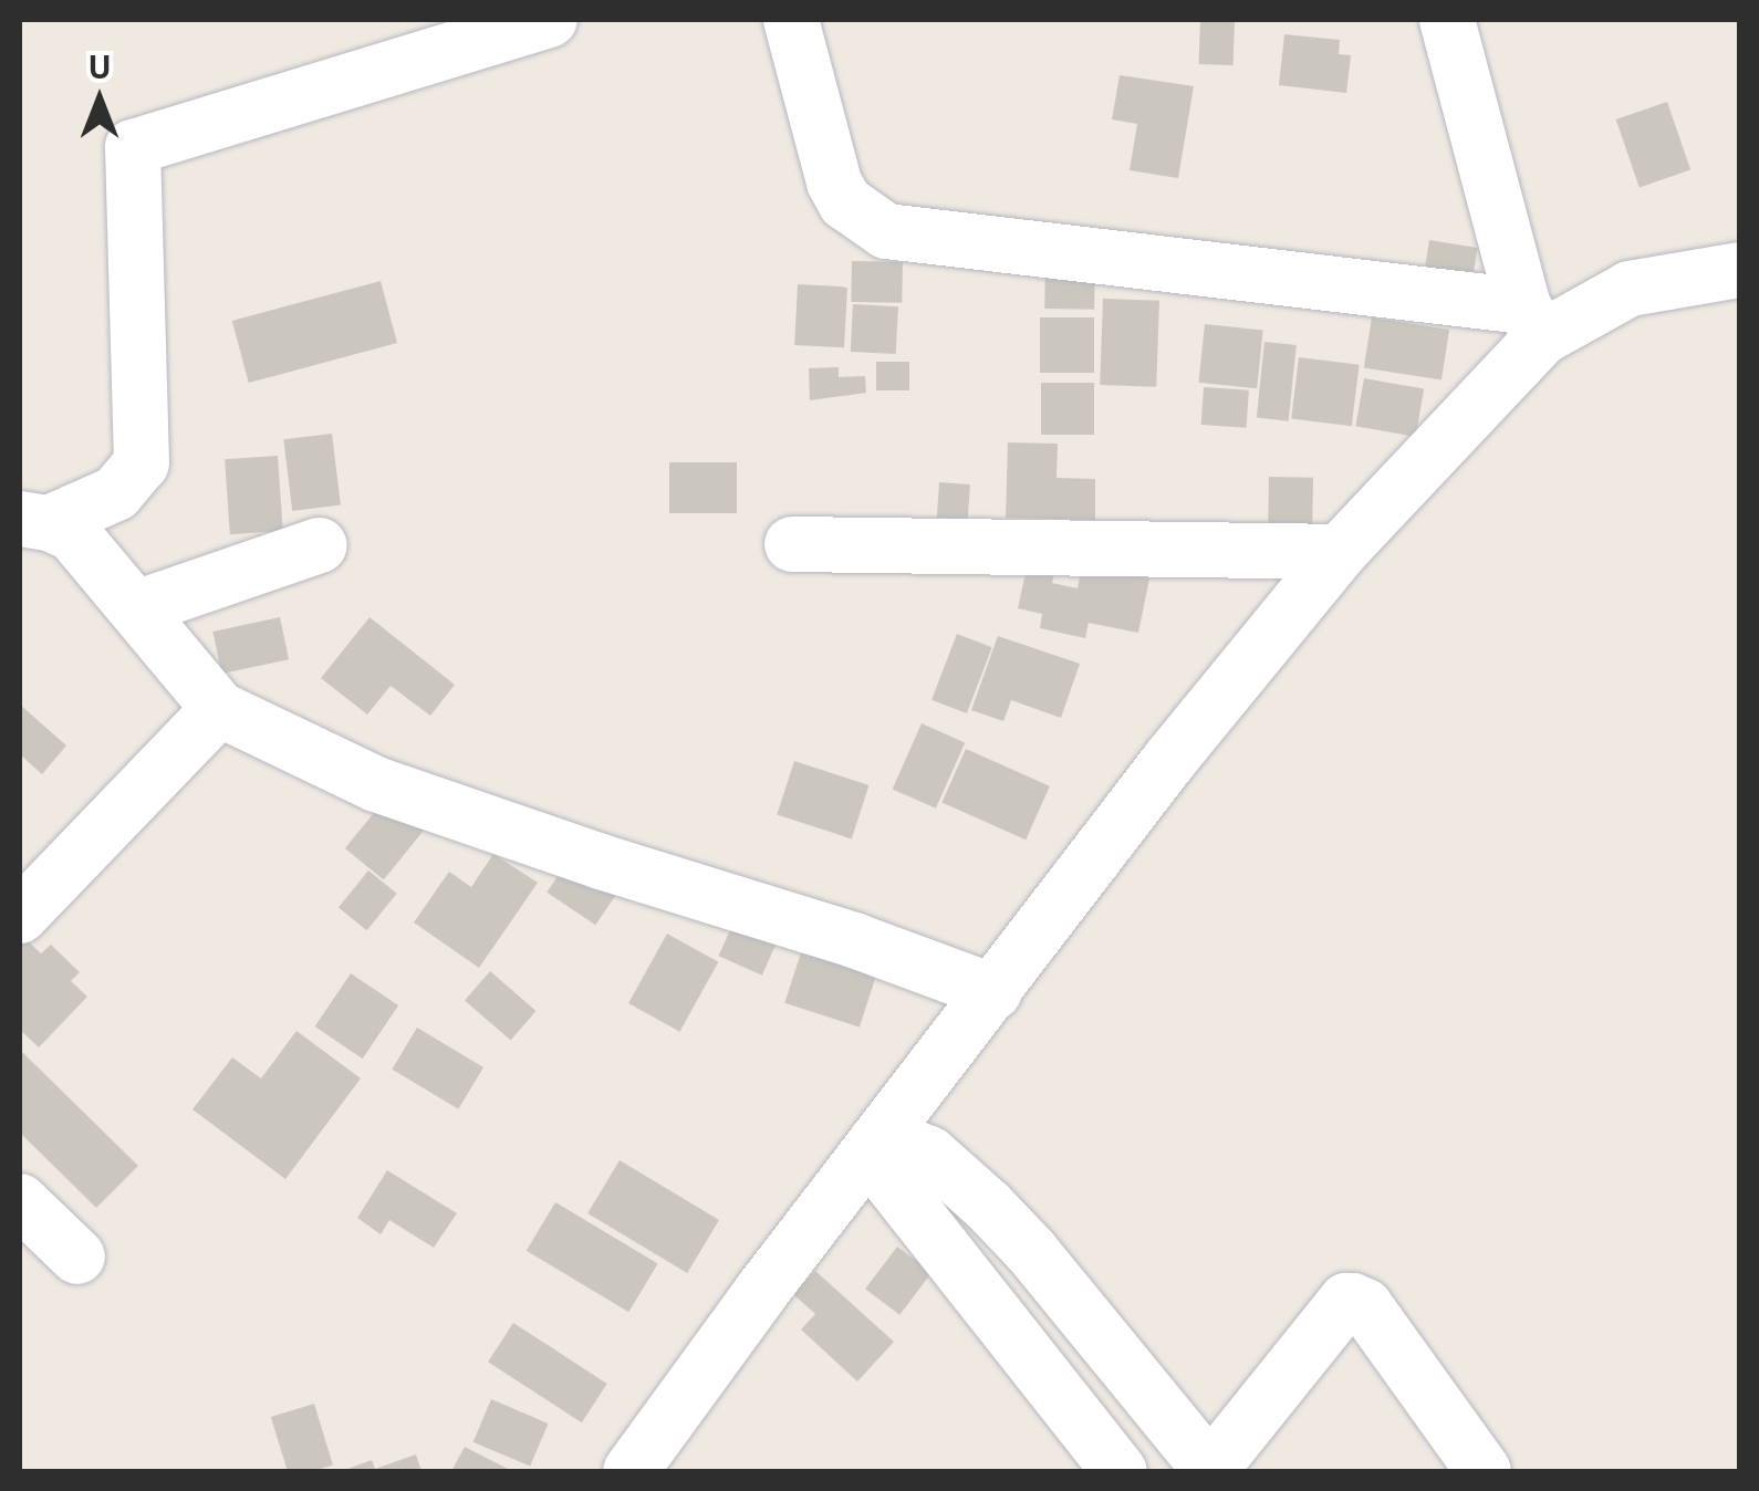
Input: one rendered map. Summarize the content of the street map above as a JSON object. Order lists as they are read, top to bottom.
{
  "north": "top"
}
